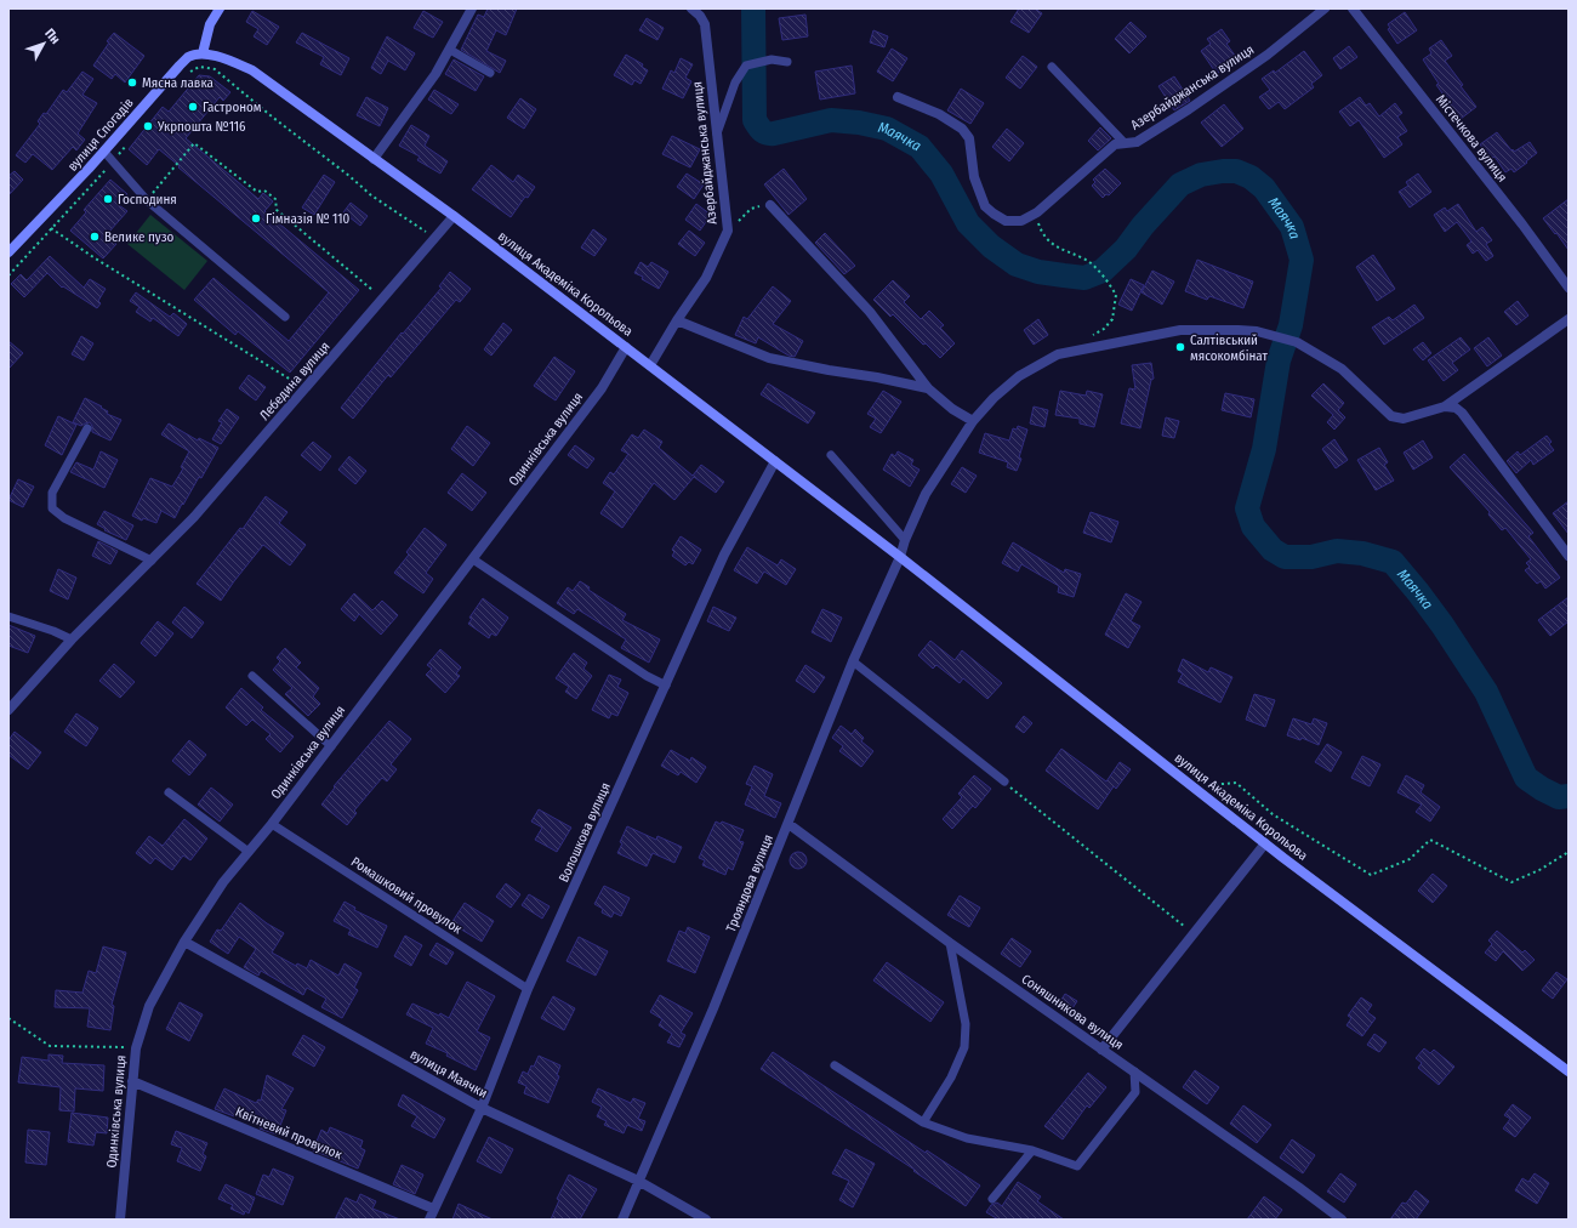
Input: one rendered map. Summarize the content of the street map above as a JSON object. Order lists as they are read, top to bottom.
{
  "streets": {
    "main road": ["вулиця Спогадів", "вулиця Академіка Корольова"],
    "street": [
      "Азербайджанська вулиця",
      "Містечкова вулиця",
      "Лебедина вулиця",
      "Одинківська вулиця",
      "Волошкова вулиця",
      "Трояндова вулиця",
      "Соняшникова вулиця",
      "вулиця Маячки",
      "Квітневий провулок"
    ],
    "lane": ["Ромашковий провулок"]
  },
  "crossings": [
    ["Азербайджанська вулиця", "вулиця Академіка Корольова"],
    ["вулиця Спогадів", "вулиця Академіка Корольова"],
    ["вулиця Академіка Корольова", "Лебедина вулиця"],
    ["вулиця Академіка Корольова", "Одинківська вулиця"],
    ["вулиця Академіка Корольова", "Волошкова вулиця"],
    ["вулиця Академіка Корольова", "Трояндова вулиця"],
    ["Одинківська вулиця", "Ромашковий провулок"],
    ["Одинківська вулиця", "вулиця Маячки"],
    ["Одинківська вулиця", "Квітневий провулок"],
    ["Волошкова вулиця", "Ромашковий провулок"],
    ["Волошкова вулиця", "вулиця Маячки"],
    ["Волошкова вулиця", "Квітневий провулок"],
    ["Трояндова вулиця", "Соняшникова вулиця"],
    ["Трояндова вулиця", "вулиця Маячки"]
  ],
  "water": ["Маячка"],
  "places": [
    "Мясна лавка",
    "Гастроном",
    "Укрпошта №116",
    "Господиня",
    "Гімназія № 110",
    "Велике пузо",
    "Салтівський мясокомбінат"
  ],
  "north": "top right"
}
